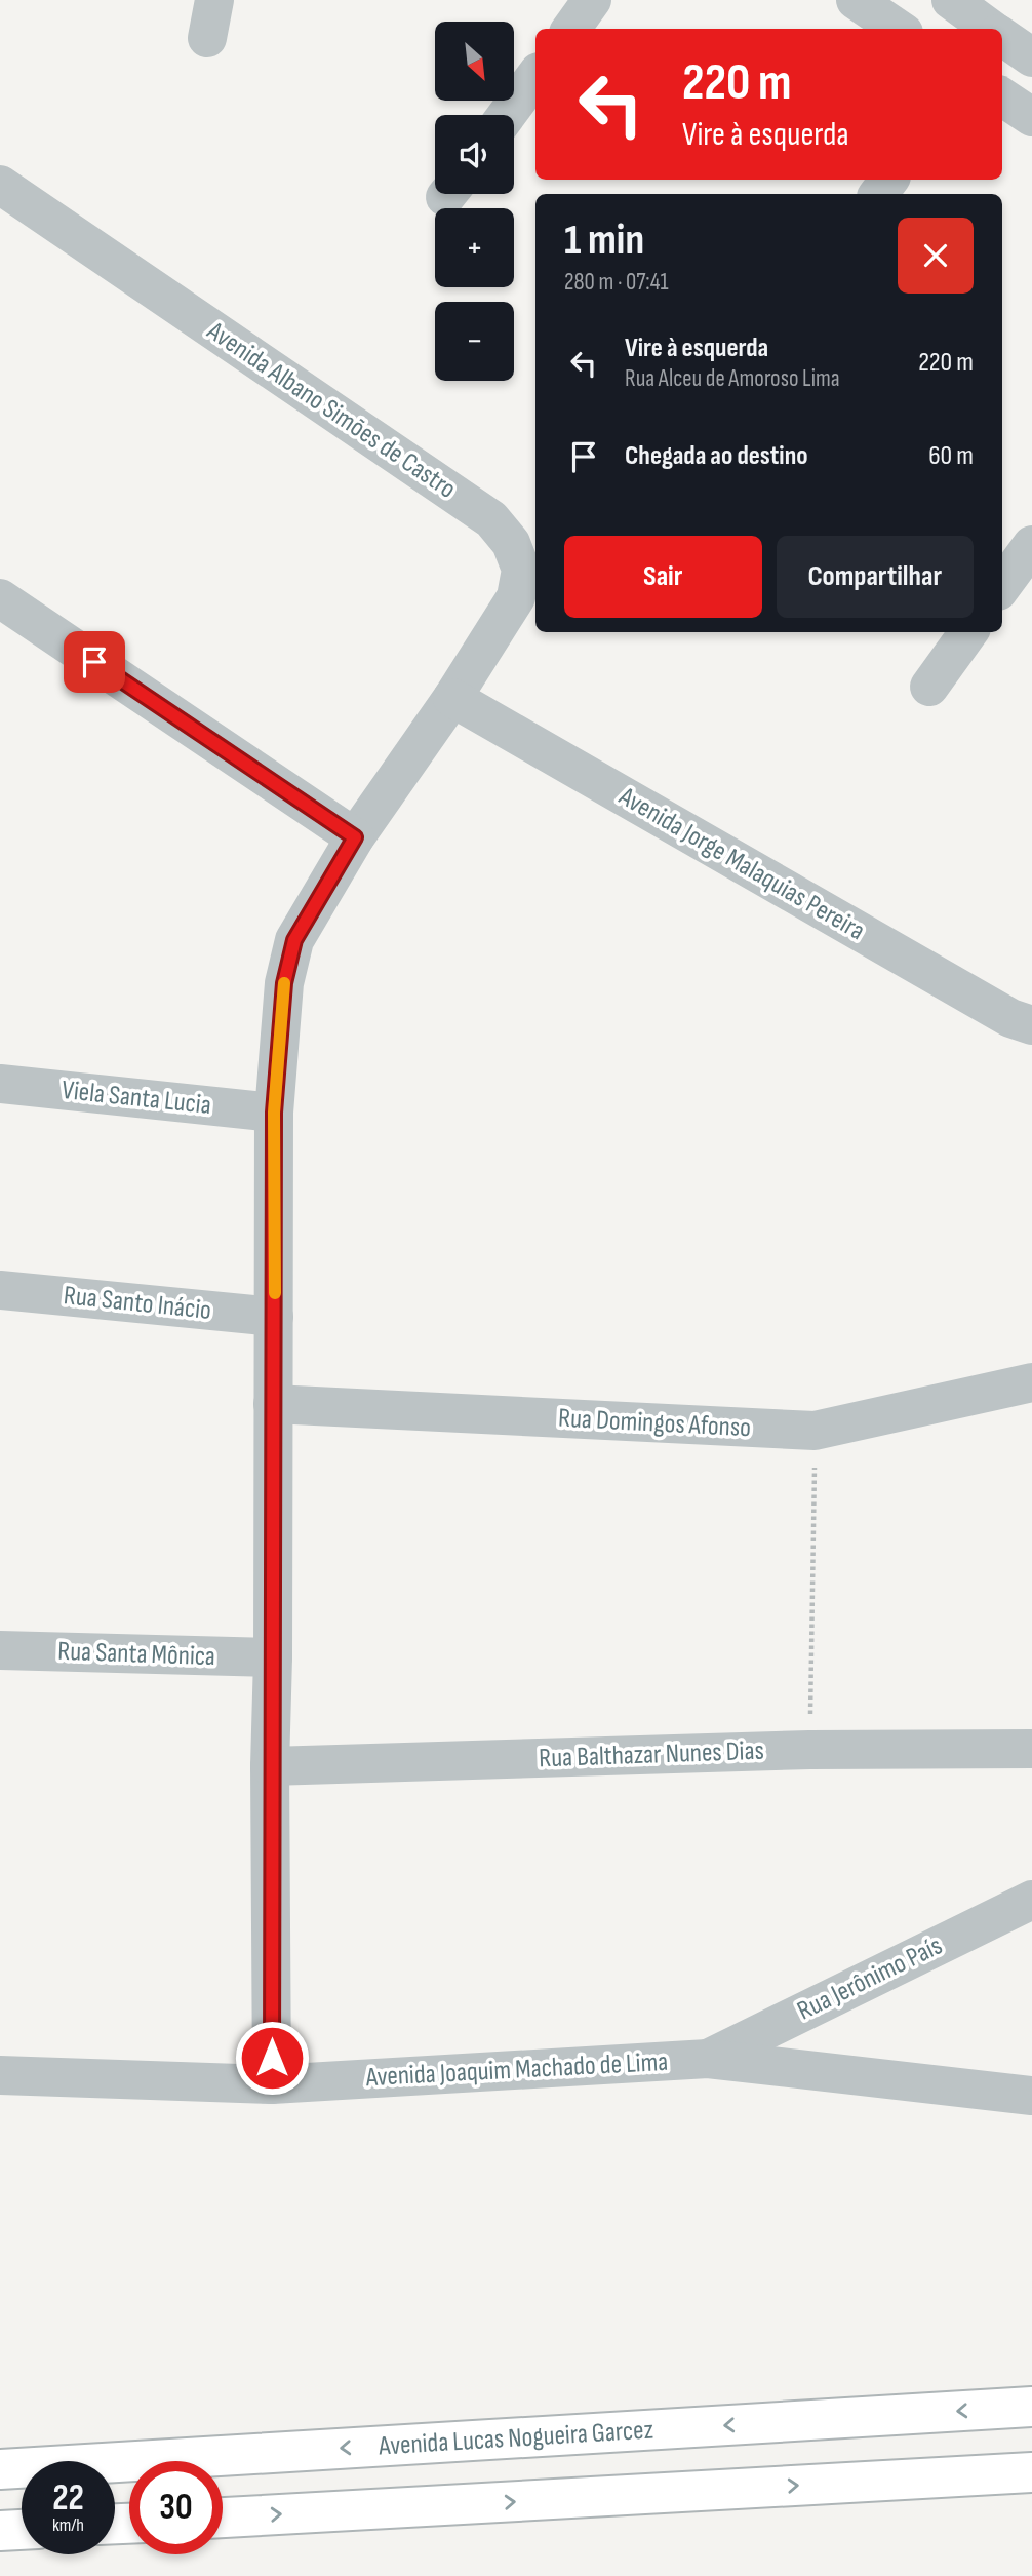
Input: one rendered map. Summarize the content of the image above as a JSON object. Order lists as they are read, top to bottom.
{
  "streets": {
    "main road": ["Avenida Lucas Nogueira Garcez"],
    "street": [
      "Avenida Albano Simões de Castro",
      "Avenida Jorge Malaquias Pereira",
      "Viela Santa Lucia",
      "Rua Santo Inácio",
      "Rua Domingos Afonso",
      "Rua Santa Mônica",
      "Rua Balthazar Nunes Dias",
      "Rua Jerônimo País",
      "Avenida Joaquim Machado de Lima"
    ]
  },
  "crossings": [
    ["Avenida Albano Simões de Castro", "Avenida Jorge Malaquias Pereira"],
    ["Avenida Albano Simões de Castro", "Viela Santa Lucia"],
    ["Avenida Albano Simões de Castro", "Rua Santo Inácio"],
    ["Avenida Albano Simões de Castro", "Rua Domingos Afonso"],
    ["Avenida Albano Simões de Castro", "Rua Santa Mônica"],
    ["Avenida Albano Simões de Castro", "Rua Balthazar Nunes Dias"],
    ["Avenida Albano Simões de Castro", "Avenida Joaquim Machado de Lima"],
    ["Rua Jerônimo País", "Avenida Joaquim Machado de Lima"]
  ],
  "north": "bottom right",
  "page": {
    "map_buttons": ["+", "−"],
    "turn": ["220 m", "Vire à esquerda"],
    "heading": ["1 min", "280 m · 07:41"],
    "list": [
      {
        "name": "Vire à esquerda",
        "note": "Rua Alceu de Amoroso Lima",
        "value": "220 m"
      },
      {
        "name": "Chegada ao destino",
        "value": "60 m"
      }
    ],
    "buttons": ["Sair", "Compartilhar"],
    "speed": "22 km/h",
    "limit": "30"
  }
}
